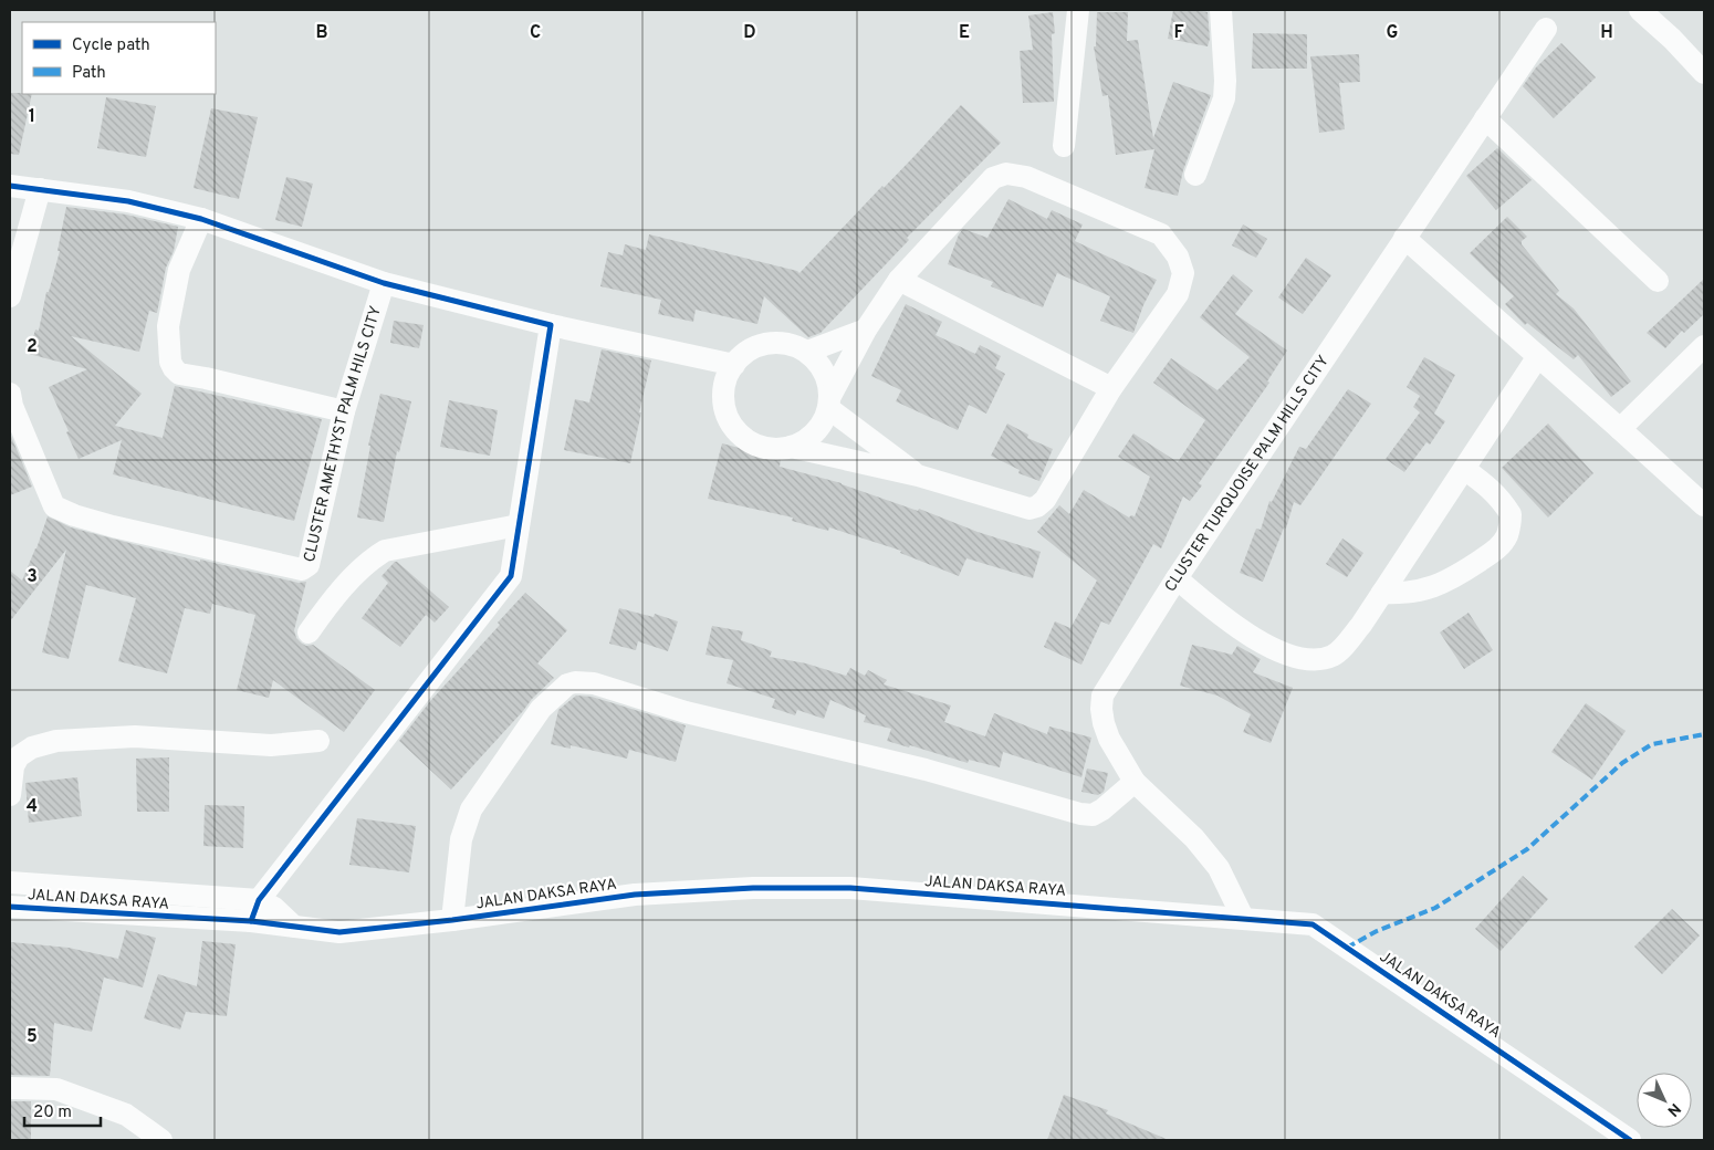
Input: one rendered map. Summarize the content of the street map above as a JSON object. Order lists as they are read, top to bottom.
{
  "streets": {
    "street": ["CLUSTER AMETHYST PALM HILS CITY", "CLUSTER TURQUOISE PALM HILLS CITY", "JALAN DAKSA RAYA"]
  },
  "crossings": [
    ["CLUSTER TURQUOISE PALM HILLS CITY", "JALAN DAKSA RAYA"]
  ],
  "legend": ["Cycle path", "Path"],
  "scale_bar": "20 m",
  "north": "bottom right",
  "grid": {
    "columns": [
      "B",
      "C",
      "D",
      "E",
      "F",
      "G",
      "H"
    ],
    "rows": [
      "1",
      "2",
      "3",
      "4",
      "5"
    ]
  }
}
